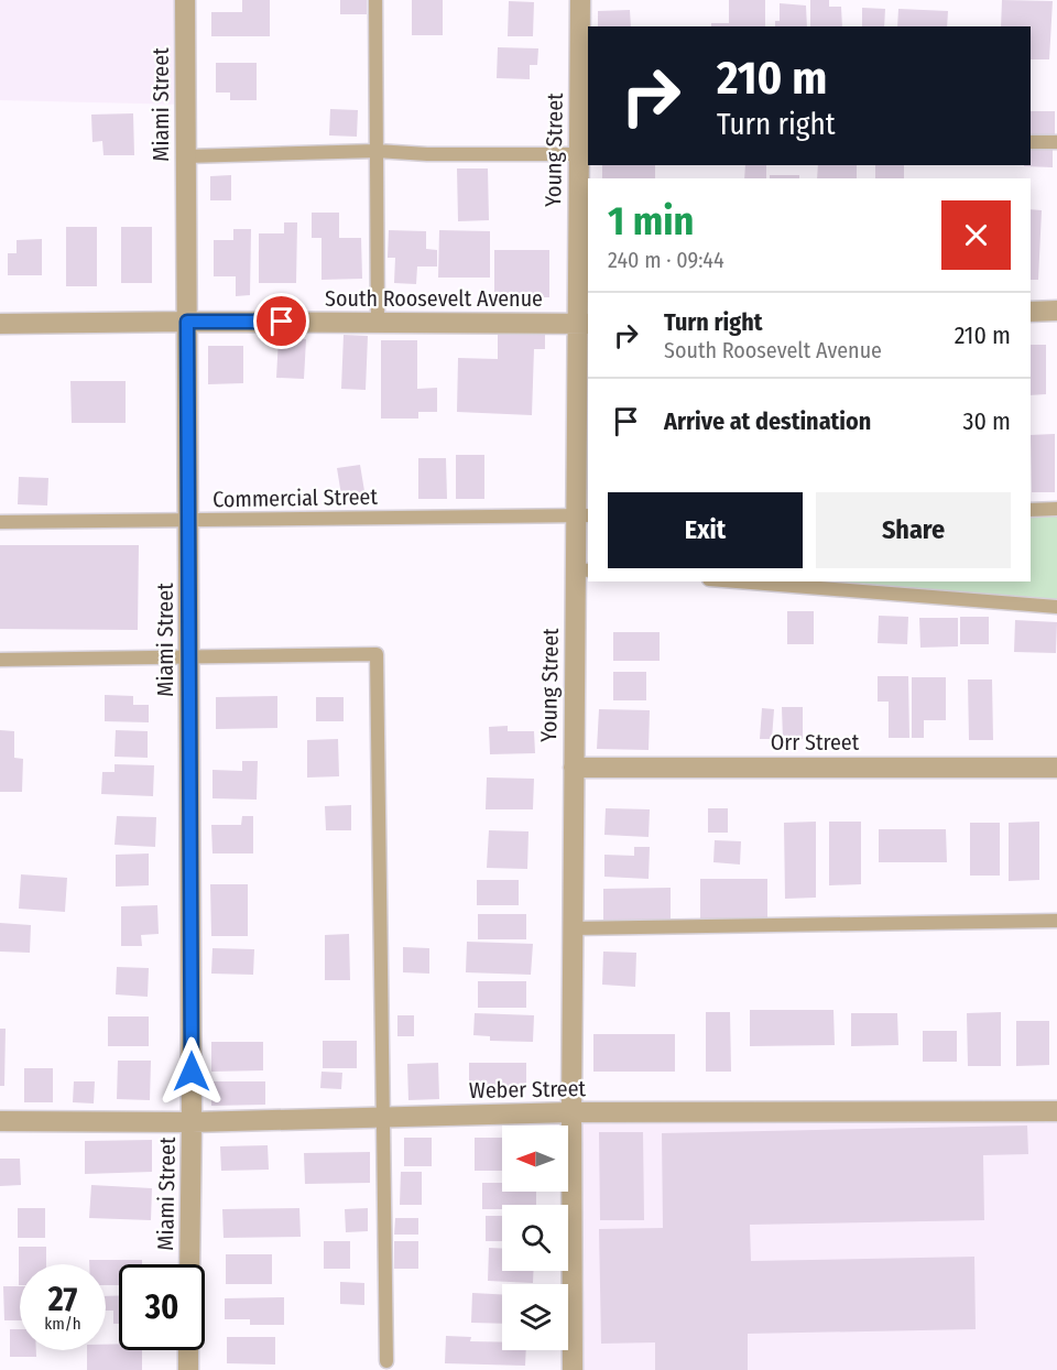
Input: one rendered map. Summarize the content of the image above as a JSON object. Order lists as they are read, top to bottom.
{
  "streets": {
    "street": [
      "Miami Street",
      "Young Street",
      "South Roosevelt Avenue",
      "Orr Street",
      "Weber Street"
    ],
    "lane": ["Commercial Street"]
  },
  "crossings": [
    ["Miami Street", "South Roosevelt Avenue"],
    ["Miami Street", "Commercial Street"],
    ["Miami Street", "Weber Street"],
    ["Young Street", "South Roosevelt Avenue"],
    ["Young Street", "Commercial Street"],
    ["Young Street", "Orr Street"],
    ["Young Street", "Weber Street"]
  ],
  "north": "left",
  "page": {
    "turn": ["210 m", "Turn right"],
    "heading": ["1 min", "240 m · 09:44"],
    "list": [
      {
        "name": "Turn right",
        "note": "South Roosevelt Avenue",
        "value": "210 m"
      },
      {
        "name": "Arrive at destination",
        "value": "30 m"
      }
    ],
    "buttons": ["Exit", "Share"],
    "speed": "27 km/h",
    "limit": "30"
  }
}
